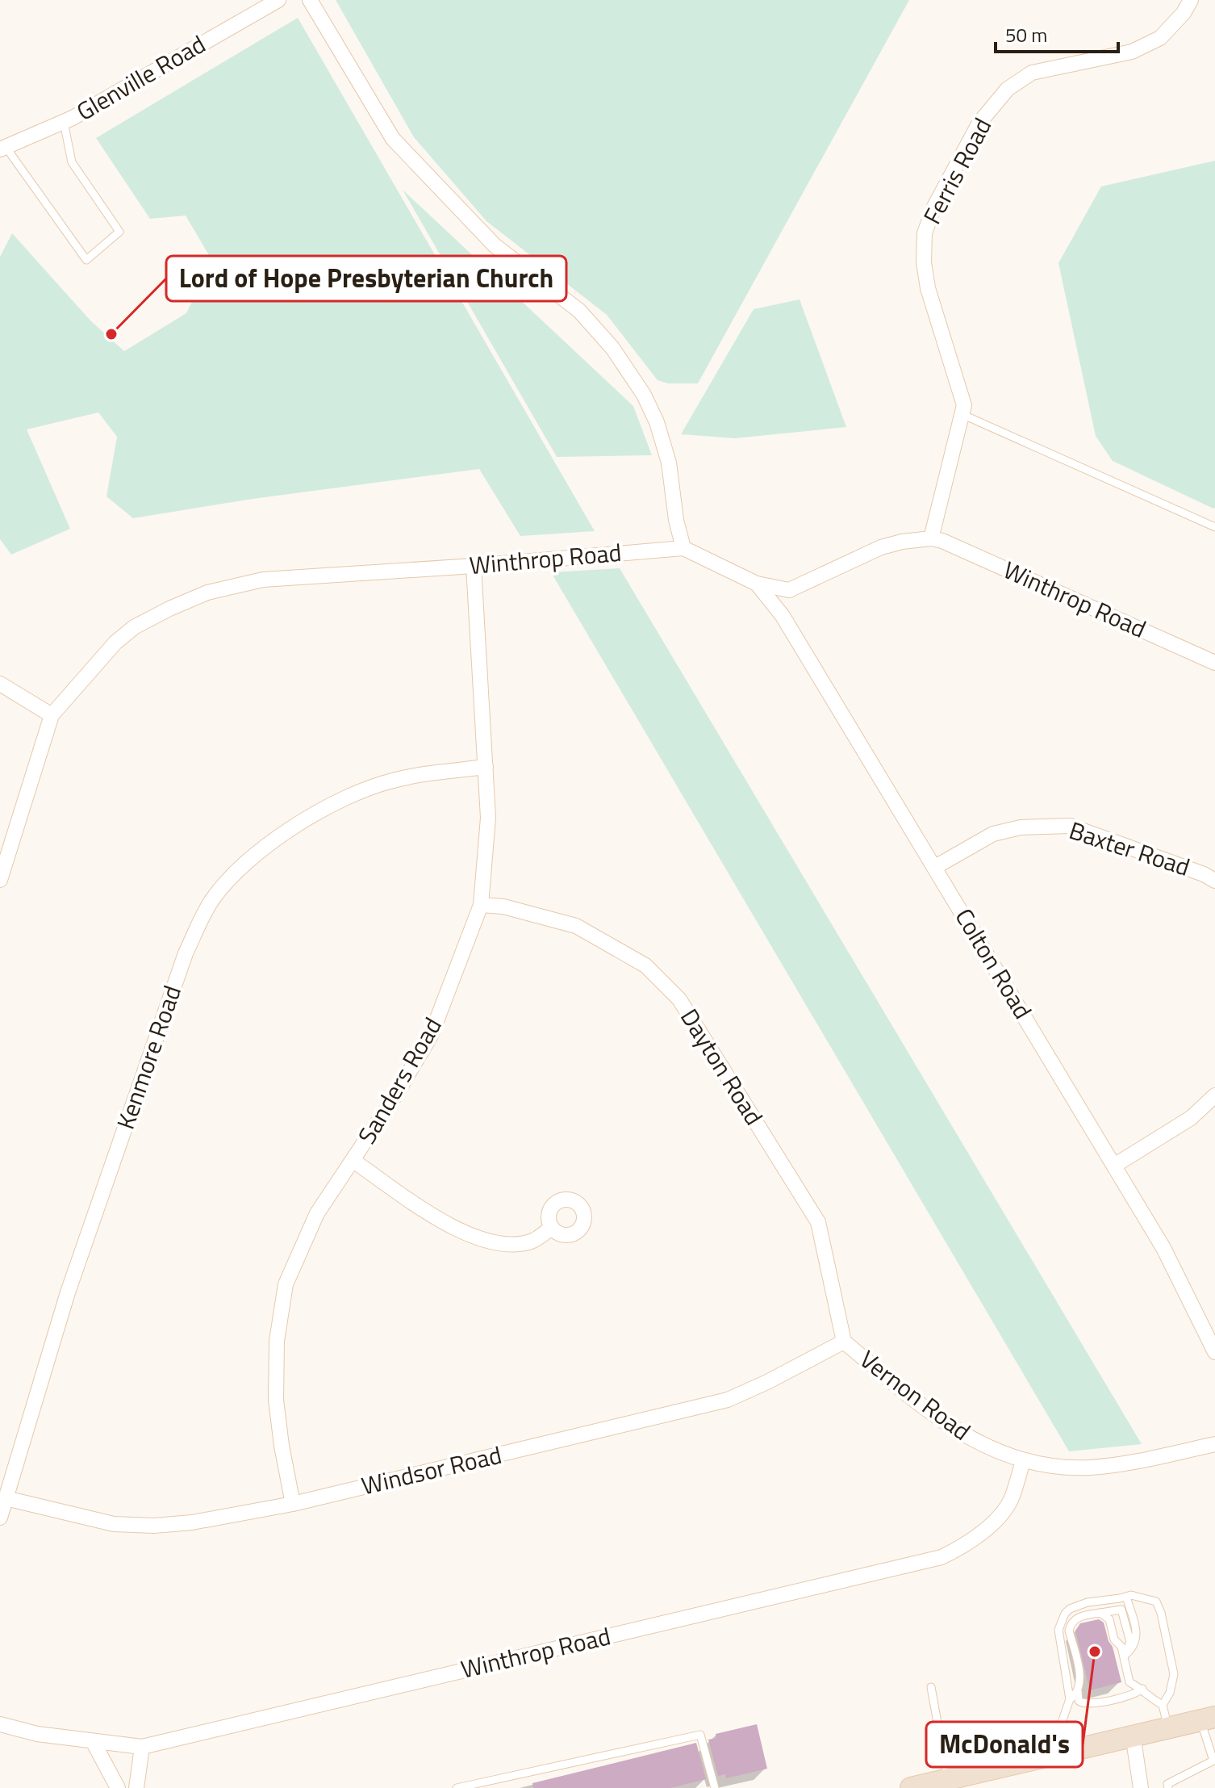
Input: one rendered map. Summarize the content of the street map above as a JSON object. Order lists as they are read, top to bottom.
{
  "streets": {
    "street": [
      "Glenville Road",
      "Ferris Road",
      "Winthrop Road",
      "Baxter Road",
      "Colton Road",
      "Kenmore Road",
      "Dayton Road",
      "Sanders Road",
      "Vernon Road",
      "Windsor Road"
    ]
  },
  "crossings": [
    ["Ferris Road", "Winthrop Road"],
    ["Winthrop Road", "Colton Road"],
    ["Winthrop Road", "Sanders Road"],
    ["Winthrop Road", "Vernon Road"],
    ["Baxter Road", "Colton Road"],
    ["Kenmore Road", "Sanders Road"],
    ["Kenmore Road", "Windsor Road"],
    ["Dayton Road", "Sanders Road"],
    ["Dayton Road", "Vernon Road"],
    ["Dayton Road", "Windsor Road"],
    ["Sanders Road", "Windsor Road"],
    ["Vernon Road", "Windsor Road"]
  ],
  "places": ["Lord of Hope Presbyterian Church", "McDonald's"],
  "scale_bar": "50 m"
}
